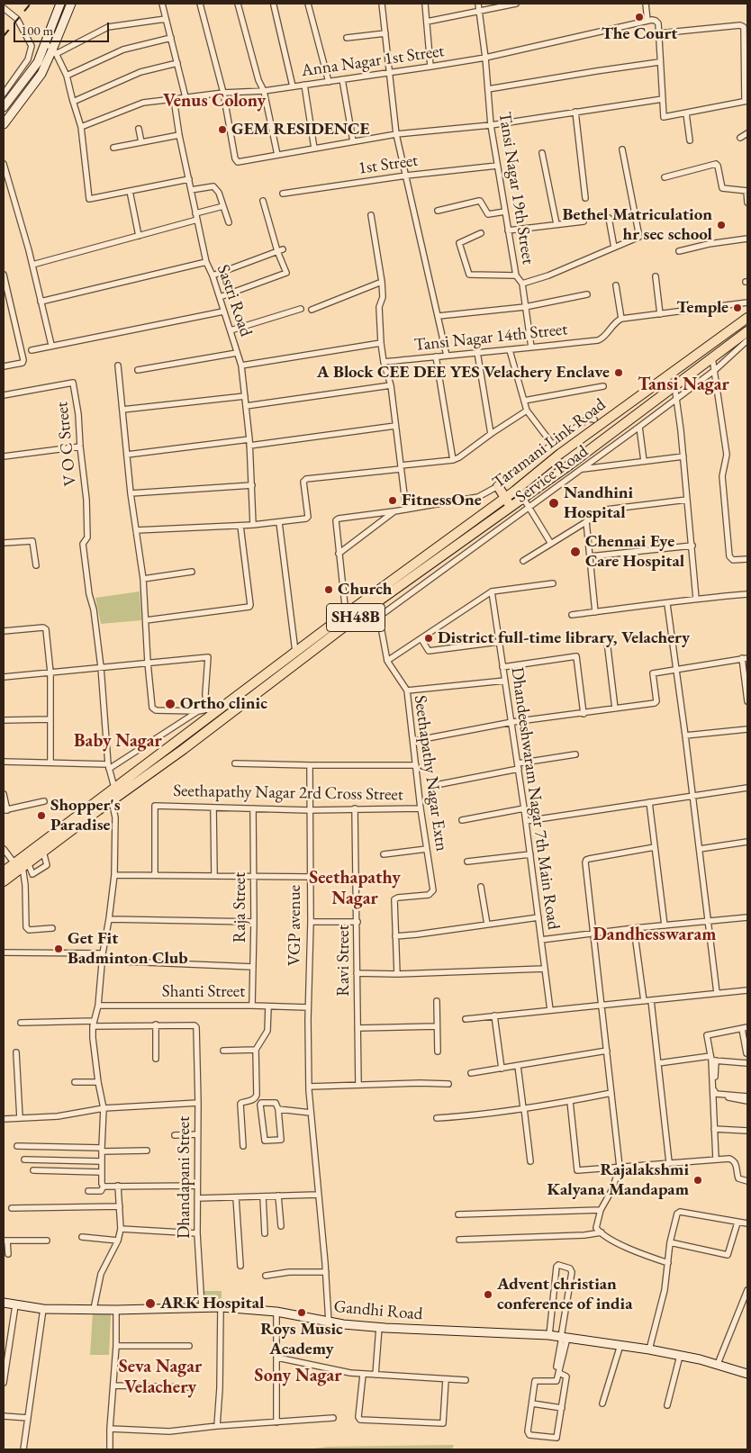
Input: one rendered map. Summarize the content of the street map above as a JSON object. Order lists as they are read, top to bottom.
{
  "streets": {
    "main road": ["Taramani Link Road", "SH48B"],
    "street": [
      "Anna Nagar 1st Street",
      "1st Street",
      "Tansi Nagar 19th Street",
      "Sastri Road",
      "Tansi Nagar 14th Street",
      "V O C Street",
      "Service Road",
      "Seethapathy Nagar Extn",
      "Seethapathy Nagar 2rd Cross Street",
      "Dhandeeshwaram Nagar 7th Main Road",
      "Raja Street",
      "VGP avenue",
      "Ravi Street",
      "Shanti Street",
      "Dhandapani Street",
      "Gandhi Road"
    ]
  },
  "crossings": [
    ["Anna Nagar 1st Street", "Tansi Nagar 19th Street"],
    ["1st Street", "Tansi Nagar 19th Street"],
    ["Tansi Nagar 19th Street", "Tansi Nagar 14th Street"],
    ["V O C Street", "Taramani Link Road"],
    ["Taramani Link Road", "Seethapathy Nagar Extn"],
    ["Service Road", "Seethapathy Nagar Extn"],
    ["Seethapathy Nagar Extn", "Seethapathy Nagar 2rd Cross Street"],
    ["Seethapathy Nagar 2rd Cross Street", "Raja Street"],
    ["Seethapathy Nagar 2rd Cross Street", "VGP avenue"],
    ["Seethapathy Nagar 2rd Cross Street", "Ravi Street"],
    ["Raja Street", "Shanti Street"],
    ["VGP avenue", "Shanti Street"],
    ["VGP avenue", "Gandhi Road"],
    ["Dhandapani Street", "Gandhi Road"]
  ],
  "districts": [
    "Venus Colony",
    "Tansi Nagar",
    "Baby Nagar",
    "Seethapathy Nagar",
    "Dandhesswaram",
    "Seva Nagar Velachery",
    "Sony Nagar"
  ],
  "places": [
    "The Court",
    "GEM RESIDENCE",
    "Bethel Matriculation hr sec school",
    "Temple",
    "A Block CEE DEE YES Velachery Enclave",
    "FitnessOne",
    "Nandhini Hospital",
    "Chennai Eye Care Hospital",
    "Church",
    "District full-time library, Velachery",
    "Ortho clinic",
    "Shopper's Paradise",
    "Get Fit Badminton Club",
    "Rajalakshmi Kalyana Mandapam",
    "Advent christian conference of india",
    "ARK Hospital",
    "Roys Music Academy"
  ],
  "scale_bar": "100 m"
}
